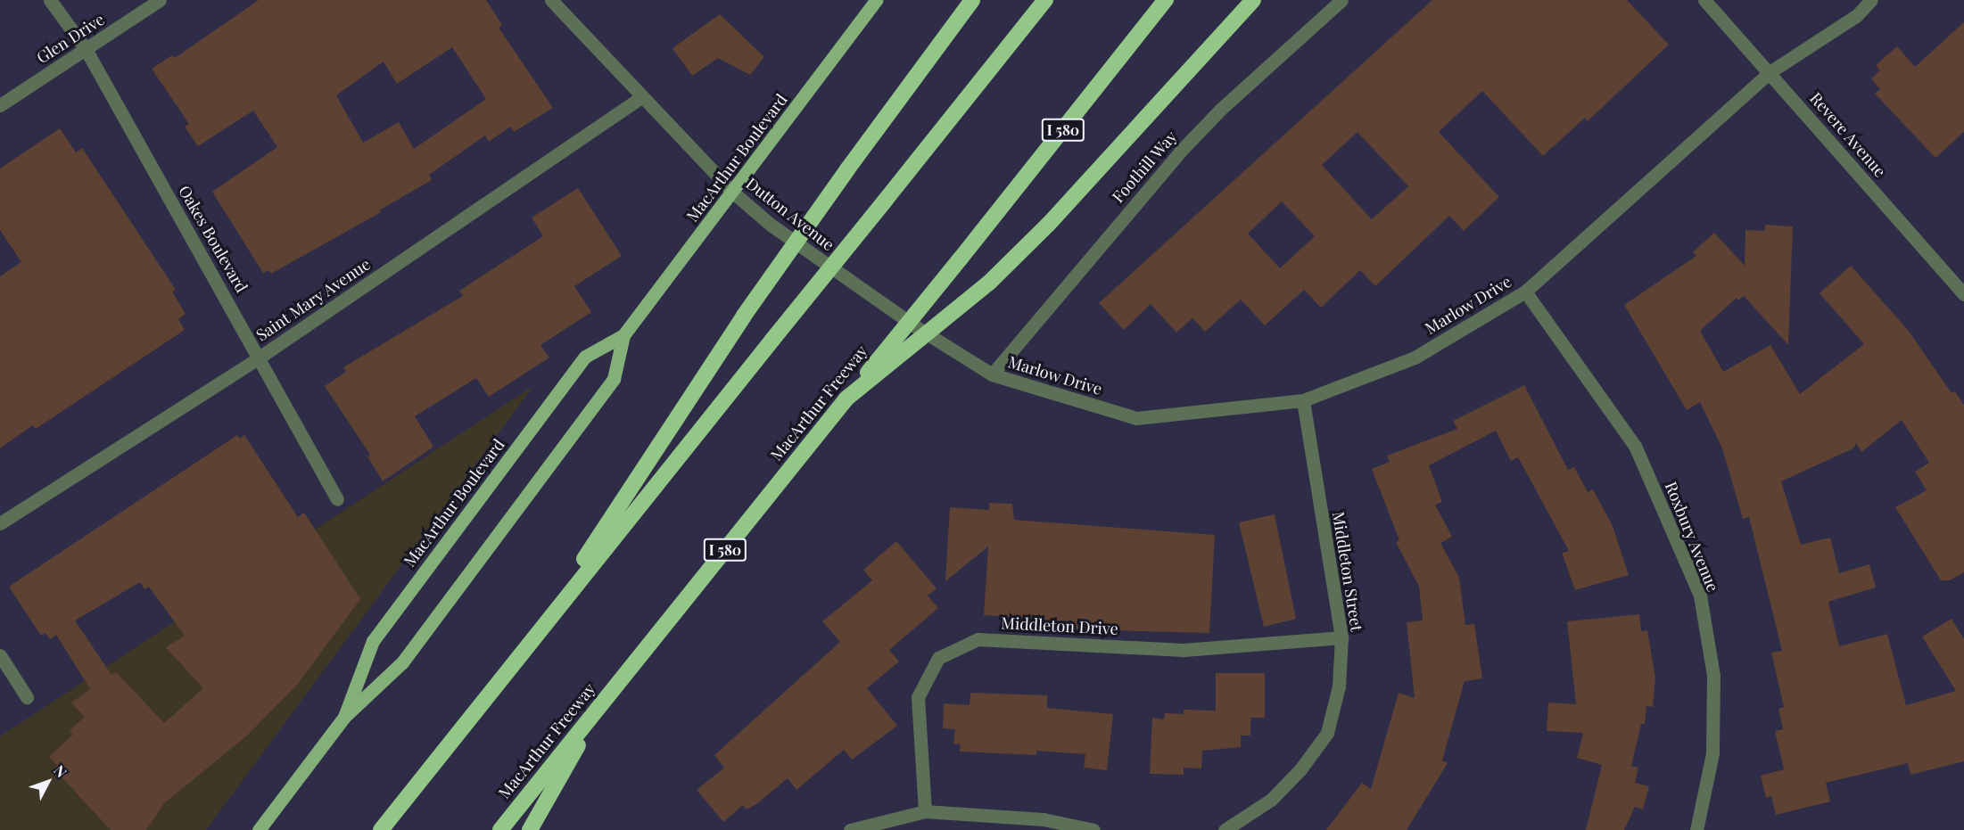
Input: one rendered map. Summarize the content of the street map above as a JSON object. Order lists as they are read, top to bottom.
{
  "streets": {
    "highway": ["I 580", "MacArthur Freeway"],
    "main road": ["MacArthur Boulevard"],
    "street": [
      "Glen Drive",
      "Revere Avenue",
      "Foothill Way",
      "Dutton Avenue",
      "Oakes Boulevard",
      "Saint Mary Avenue",
      "Marlow Drive",
      "Roxbury Avenue",
      "Middleton Street",
      "Middleton Drive"
    ]
  },
  "crossings": [
    ["Glen Drive", "Oakes Boulevard"],
    ["Revere Avenue", "Marlow Drive"],
    ["MacArthur Boulevard", "Dutton Avenue"],
    ["Foothill Way", "Dutton Avenue"],
    ["Foothill Way", "Marlow Drive"],
    ["Dutton Avenue", "Saint Mary Avenue"],
    ["Dutton Avenue", "Marlow Drive"],
    ["Oakes Boulevard", "Saint Mary Avenue"],
    ["Marlow Drive", "Roxbury Avenue"],
    ["Marlow Drive", "Middleton Street"],
    ["Middleton Street", "Middleton Drive"]
  ],
  "north": "top right"
}
